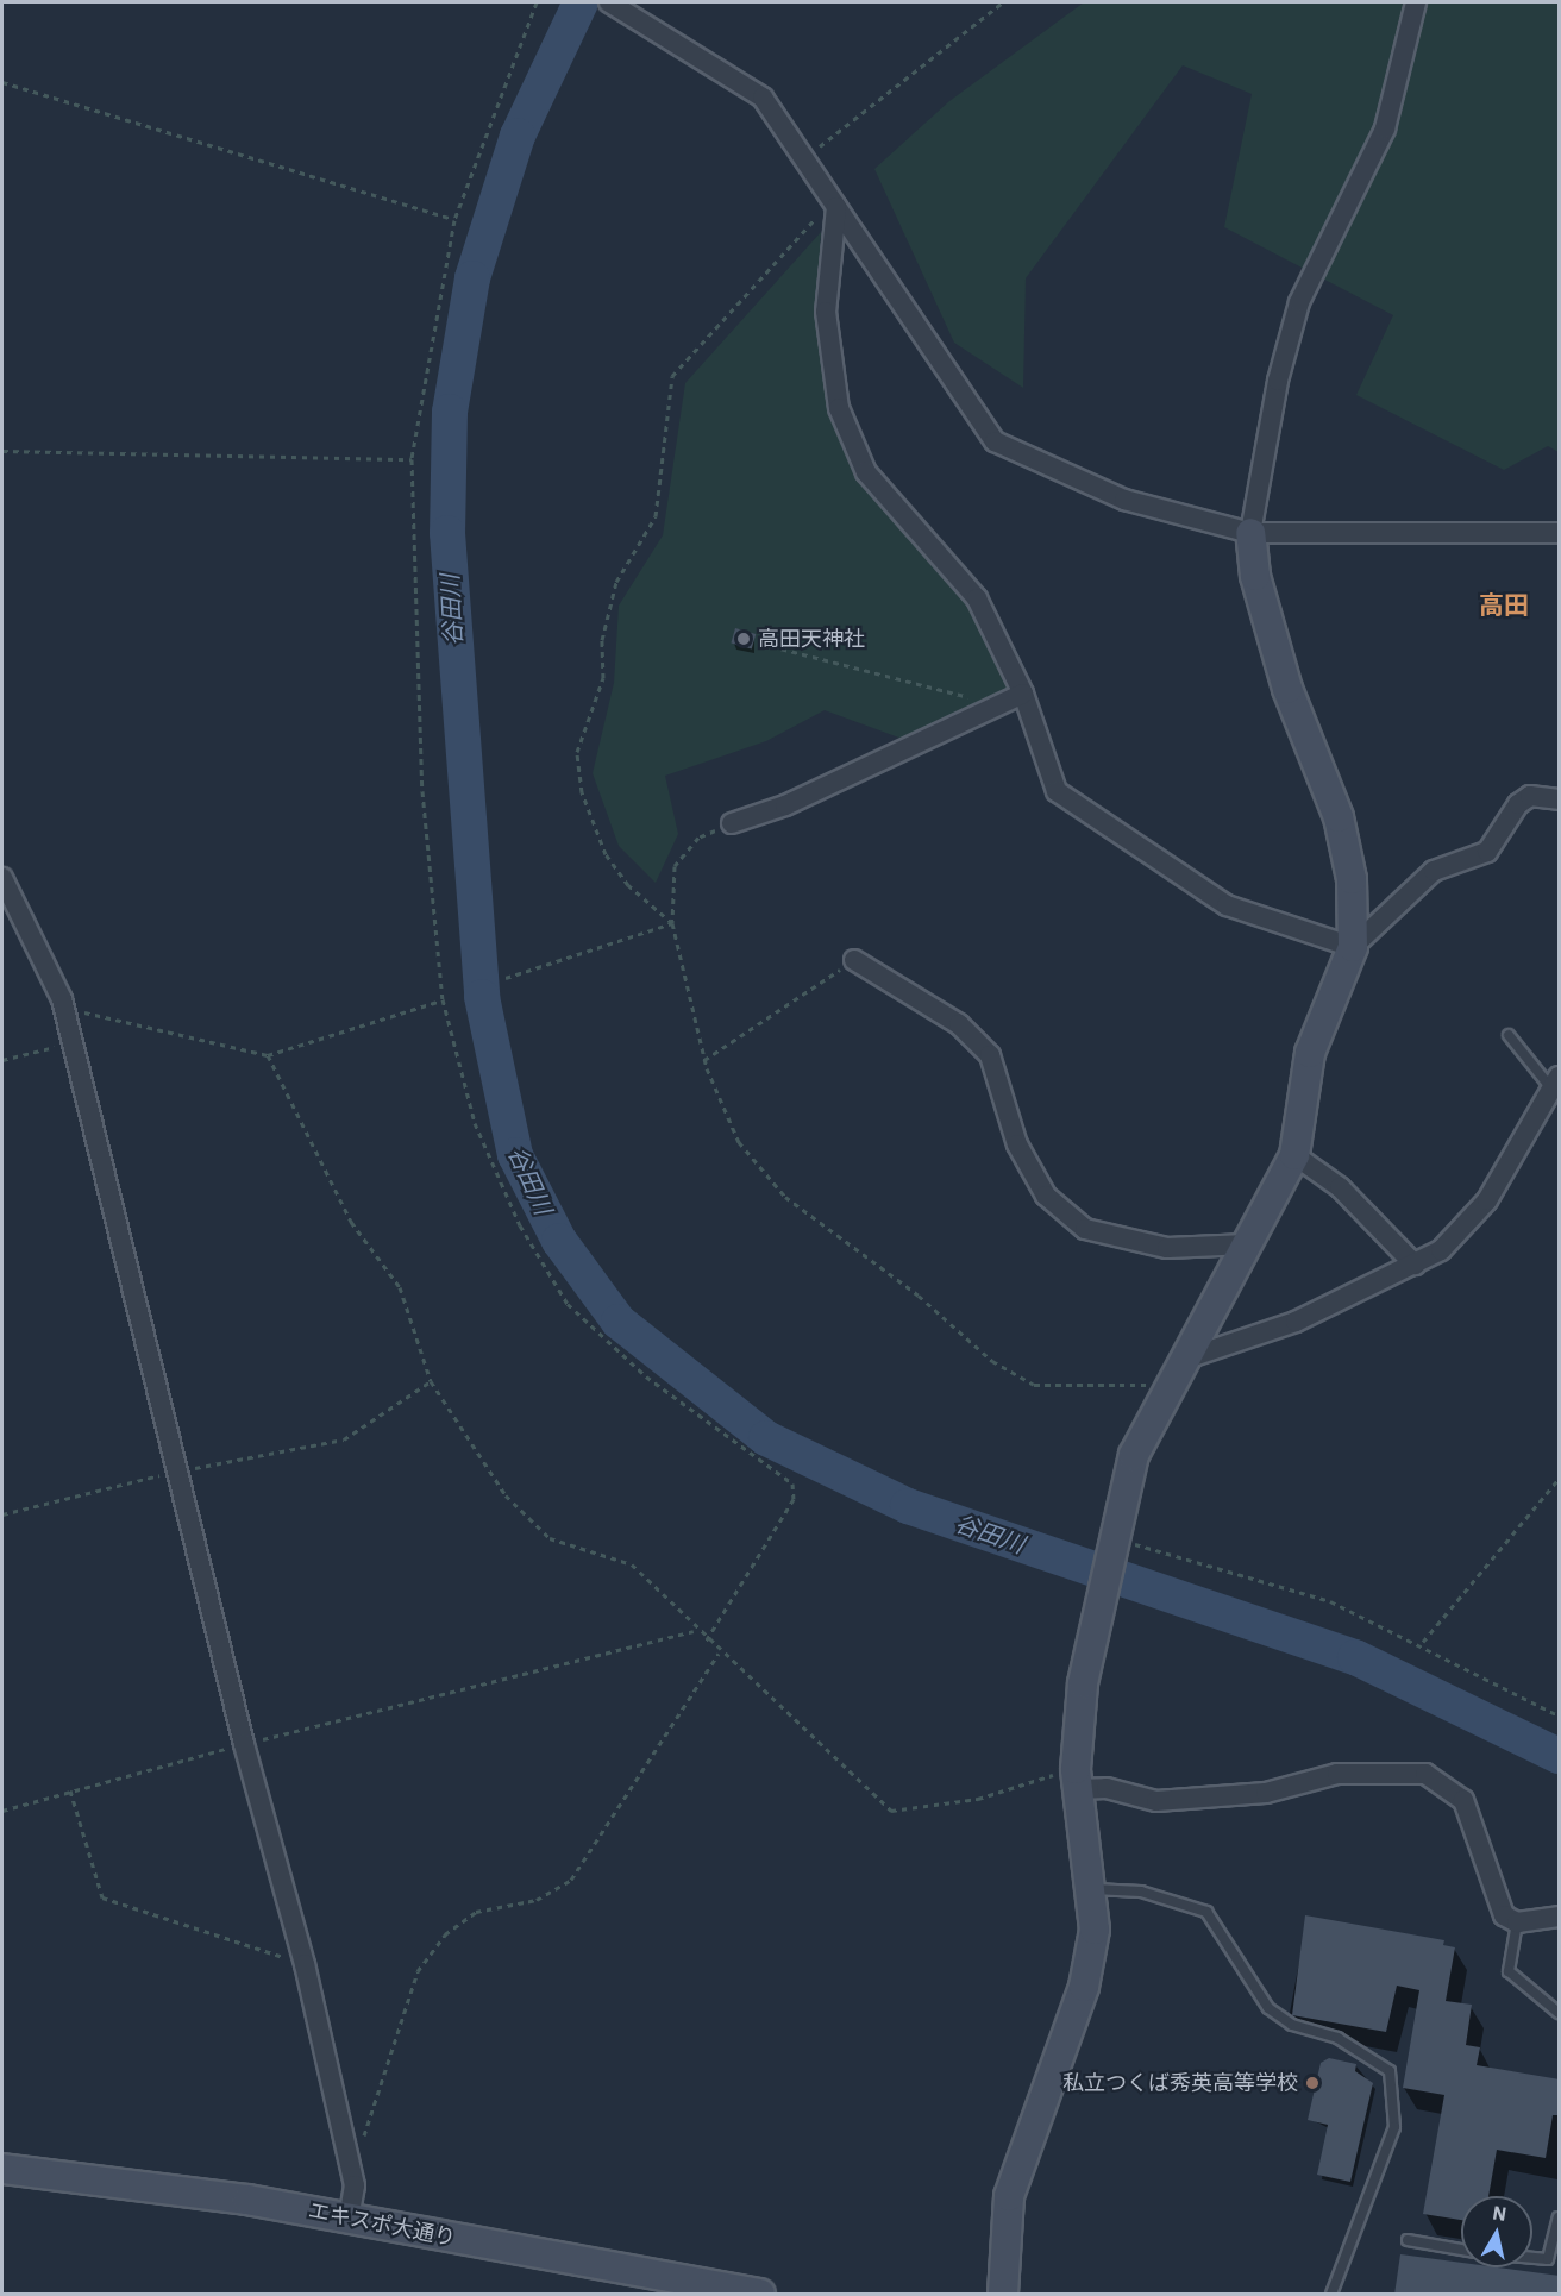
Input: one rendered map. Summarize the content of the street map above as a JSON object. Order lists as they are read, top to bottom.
{
  "streets": {
    "street": ["エキスポ大通り"]
  },
  "districts": ["高田"],
  "water": ["谷田川"],
  "places": ["高田天神社", "私立つくば秀英高等学校"],
  "north": "top"
}
